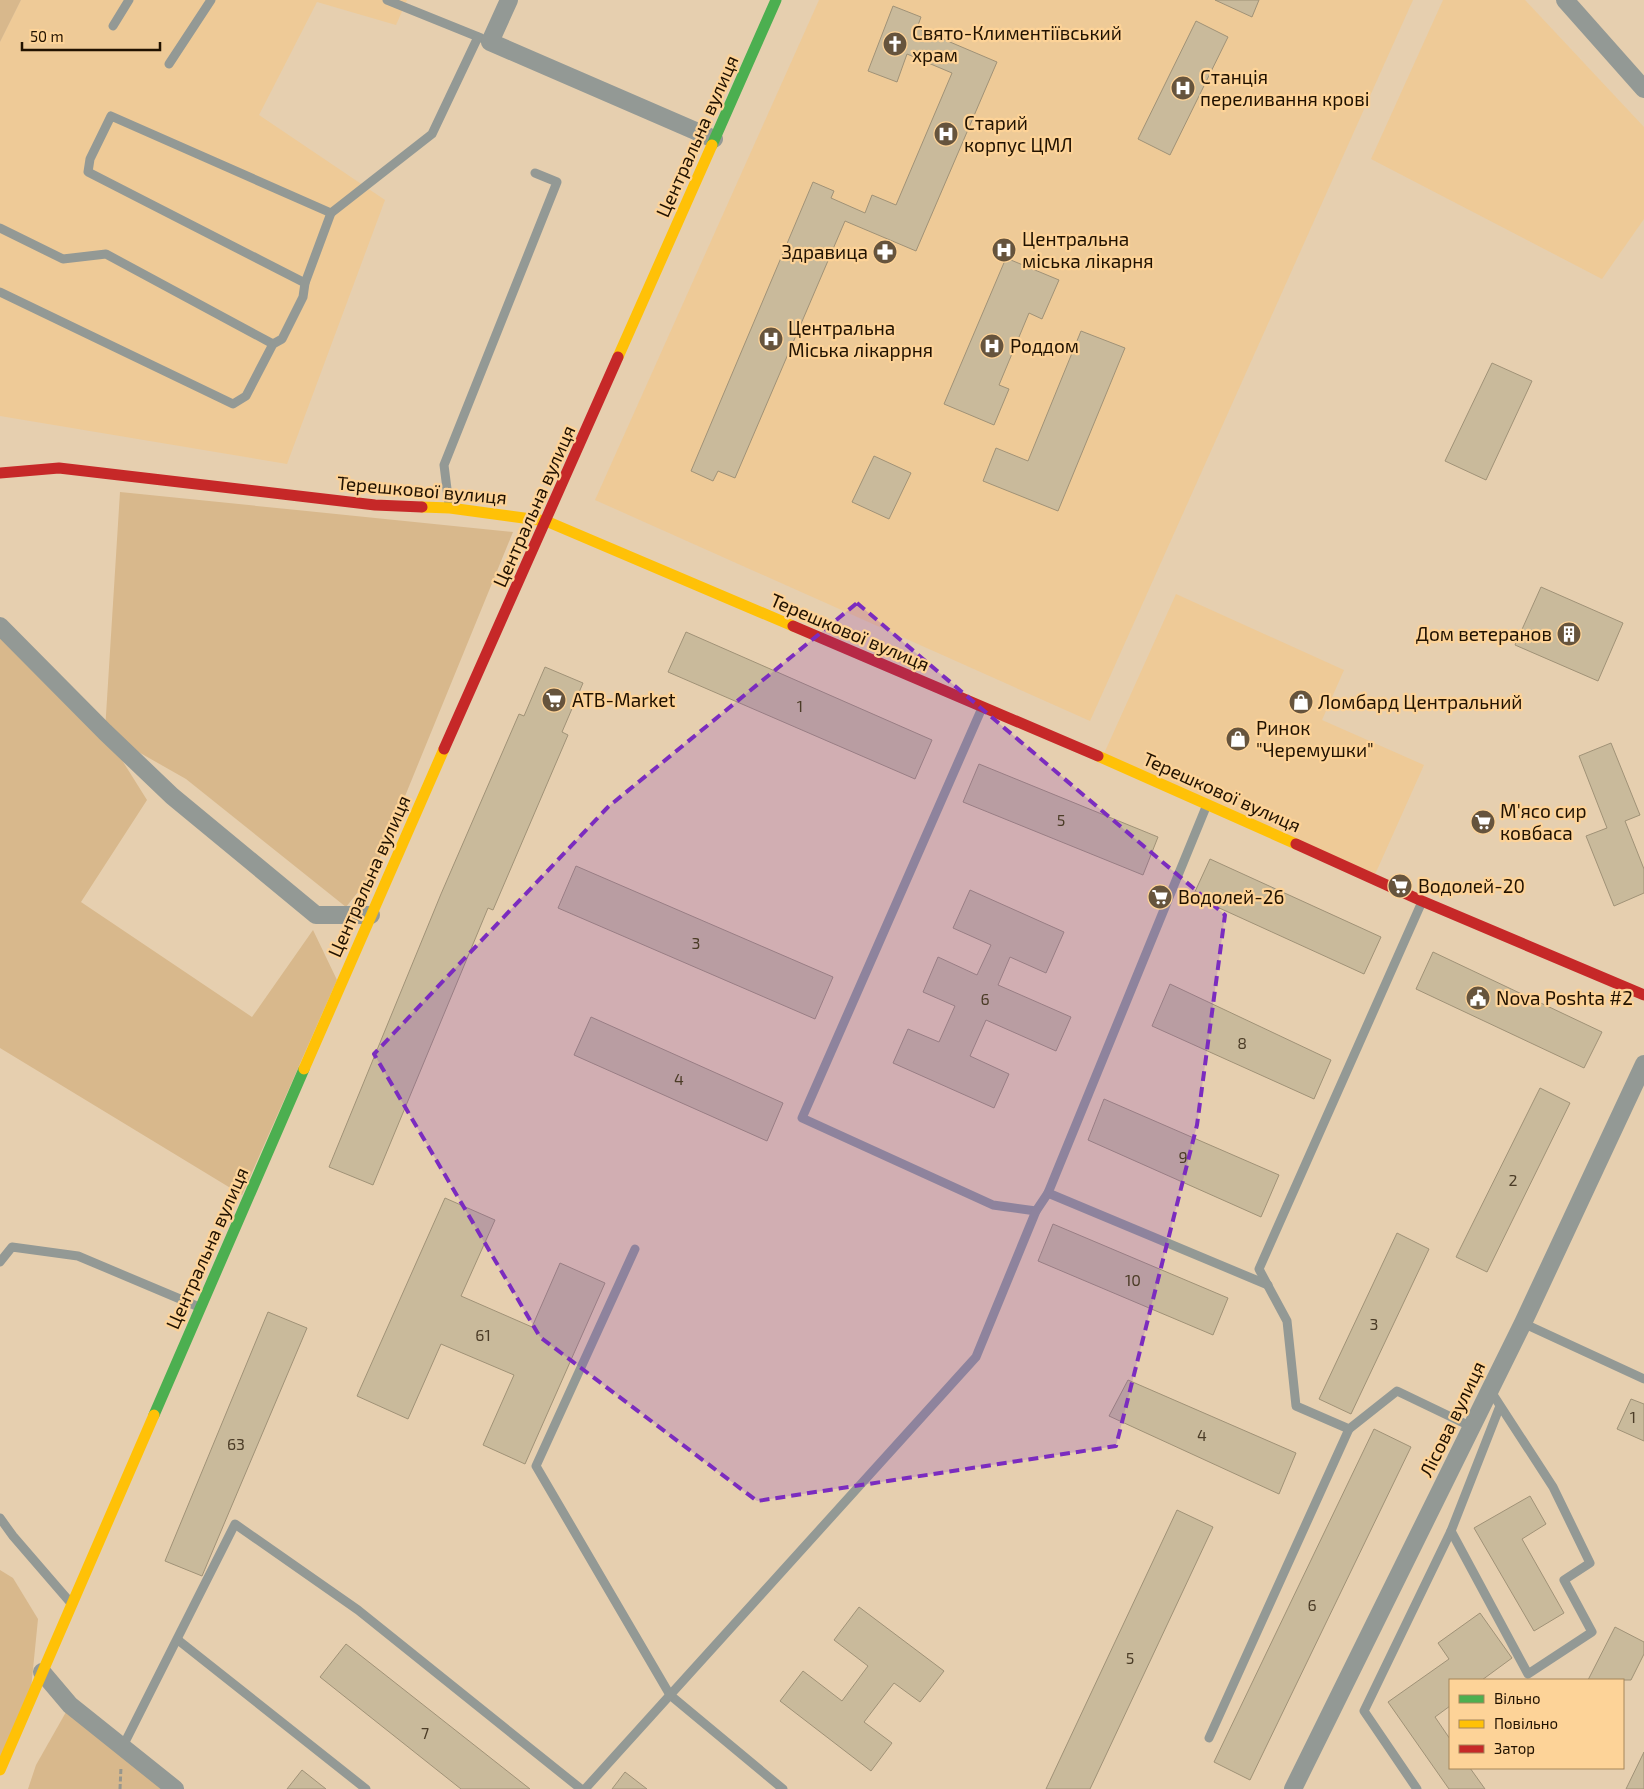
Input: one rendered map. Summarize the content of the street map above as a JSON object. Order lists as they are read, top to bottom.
{
  "streets": {
    "main road": ["Центральна вулиця", "Терешкової вулиця"],
    "street": ["Лісова вулиця"]
  },
  "crossings": [
    ["Центральна вулиця", "Терешкової вулиця"]
  ],
  "places": {
    "church": ["Свято-Климентіївський храм"],
    "hospital": [
      "Станція переливання крові",
      "Старий корпус ЦМЛ",
      "Центральна міська лікарня",
      "Центральна Міська лікаррня",
      "Роддом"
    ],
    "pharmacy": ["Здравица"],
    "building": ["Дом ветеранов"],
    "supermarket": [
      "ATB-Market",
      "М'ясо сир ковбаса",
      "Водолей-20",
      "Водолей-26"
    ],
    "shop": ["Ломбард Центральний", "Ринок \"Черемушки\""],
    "public building": ["Nova Poshta #2"]
  },
  "house_numbers": [
    "1",
    "5",
    "3",
    "6",
    "8",
    "4",
    "9",
    "2",
    "10",
    "3",
    "61",
    "1",
    "4",
    "63",
    "6",
    "5",
    "7"
  ],
  "legend": ["Вільно", "Повільно", "Затор"],
  "scale_bar": "50 m"
}
